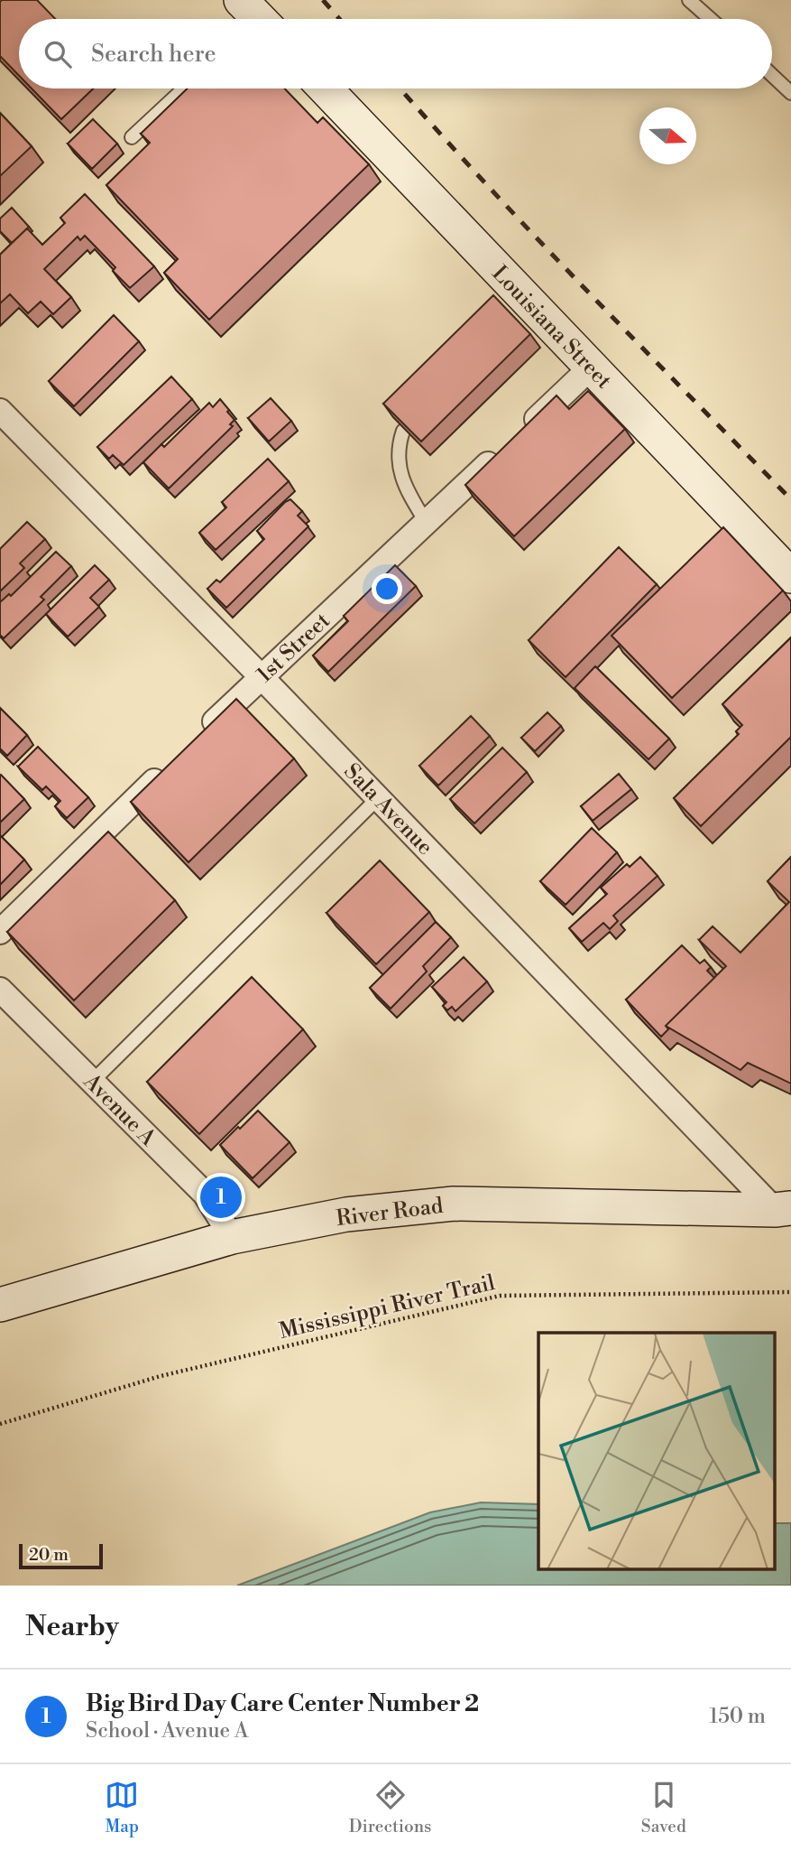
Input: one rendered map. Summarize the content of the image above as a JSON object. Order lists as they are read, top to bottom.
{
  "streets": {
    "main road": ["Louisiana Street", "River Road"],
    "street": ["1st Street", "Sala Avenue", "Avenue A"],
    "path": ["Mississippi River Trail"]
  },
  "crossings": [
    ["Louisiana Street", "1st Street"],
    ["1st Street", "Sala Avenue"],
    ["Sala Avenue", "River Road"],
    ["Avenue A", "River Road"]
  ],
  "scale_bar": "20 m",
  "north": "right",
  "page": {
    "search": "Search here",
    "pins": "1",
    "scale": "20 m",
    "heading": "Nearby",
    "list": [
      {
        "mark": "1",
        "name": "Big Bird Day Care Center Number 2",
        "note": "School · Avenue A",
        "value": "150 m"
      }
    ],
    "nav": ["Map", "Directions", "Saved"]
  }
}
